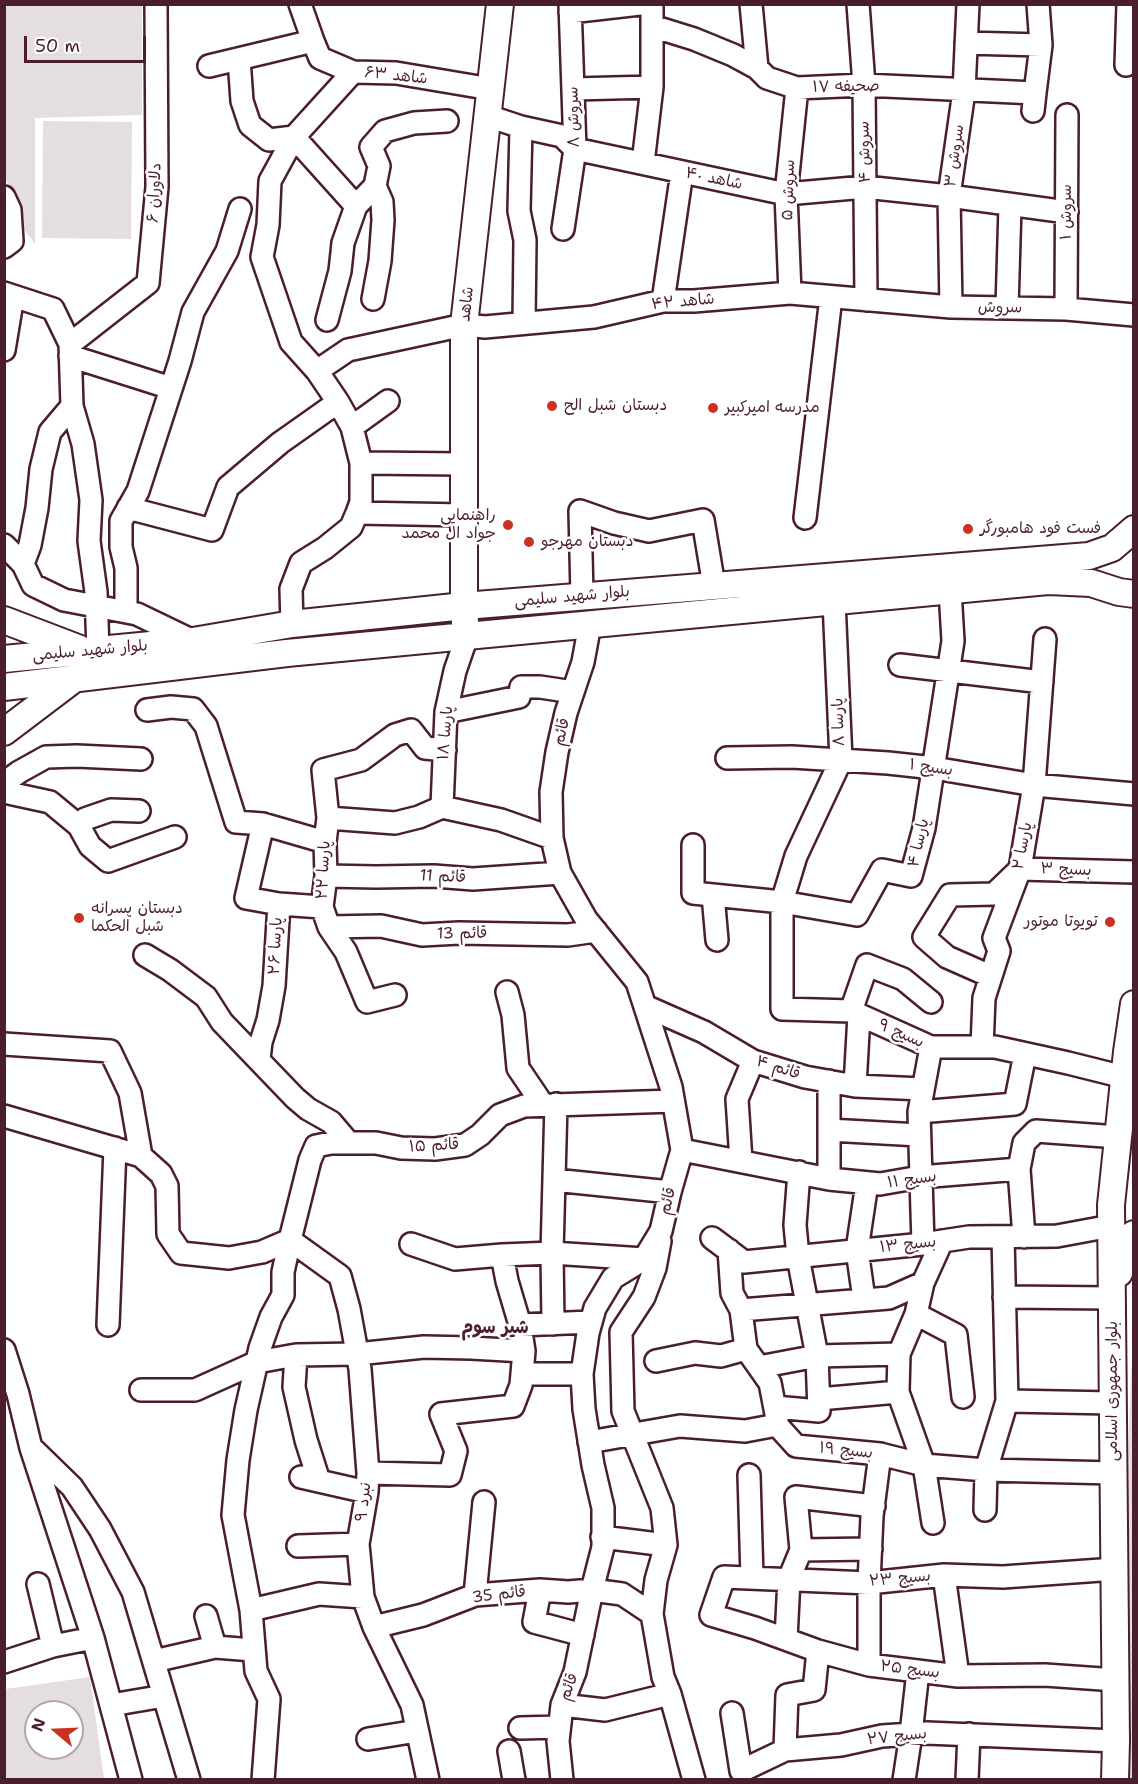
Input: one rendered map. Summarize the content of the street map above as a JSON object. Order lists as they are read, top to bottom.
{
  "streets": {
    "main road": ["شاهد", "بلوار شهید سلیمی", "بلوار جمهوری اسلامی"],
    "street": [
      "شاهد ۶۳",
      "صحیفه ۱۷",
      "سروش ۸",
      "سروش ۴",
      "سروش ۳",
      "شاهد ۴۰",
      "سروش ۵",
      "دلاوران ۶",
      "سروش ۱",
      "شاهد ۴۲",
      "سروش",
      "پارسا ۸",
      "قائم",
      "پارسا ۱۸",
      "بسیج ۱",
      "پارسا ۴",
      "پارسا ۲",
      "پارسا ۲۲",
      "بسیج ۳",
      "قائم 11",
      "قائم 13",
      "پارسا ۲۶",
      "بسیج ۹",
      "قائم ۴",
      "قائم ۱۵",
      "بسیج ۱۱",
      "بسیج ۱۳",
      "بسیج ۱۹",
      "نبرد ۹",
      "بسیج ۲۳",
      "قائم 35",
      "بسیج ۲۵",
      "بسیج ۲۷"
    ]
  },
  "crossings": [
    ["شاهد ۶۳", "شاهد"],
    ["صحیفه ۱۷", "سروش ۴"],
    ["صحیفه ۱۷", "سروش ۳"],
    ["صحیفه ۱۷", "سروش ۵"],
    ["سروش ۸", "شاهد ۴۰"],
    ["سروش ۴", "شاهد ۴۰"],
    ["سروش ۴", "شاهد ۴۲"],
    ["سروش ۴", "سروش"],
    ["سروش ۳", "شاهد ۴۰"],
    ["سروش ۳", "سروش"],
    ["شاهد ۴۰", "سروش ۵"],
    ["شاهد ۴۰", "سروش ۱"],
    ["شاهد ۴۰", "شاهد"],
    ["سروش ۵", "شاهد ۴۲"],
    ["سروش ۱", "سروش"],
    ["شاهد ۴۲", "شاهد"],
    ["شاهد ۴۲", "سروش"],
    ["شاهد", "بلوار شهید سلیمی"],
    ["شاهد", "پارسا ۱۸"],
    ["بلوار شهید سلیمی", "پارسا ۸"],
    ["بلوار شهید سلیمی", "قائم"],
    ["بلوار شهید سلیمی", "پارسا ۱۸"],
    ["بلوار شهید سلیمی", "پارسا ۴"],
    ["پارسا ۸", "بسیج ۱"],
    ["پارسا ۸", "پارسا ۴"],
    ["پارسا ۸", "بسیج ۹"],
    ["قائم", "قائم 11"],
    ["قائم", "قائم 13"],
    ["قائم", "قائم ۴"],
    ["قائم", "قائم ۱۵"],
    ["قائم", "بسیج ۱۱"],
    ["قائم", "قائم 35"],
    ["پارسا ۱۸", "پارسا ۲۲"],
    ["بسیج ۱", "پارسا ۴"],
    ["بسیج ۱", "پارسا ۲"],
    ["پارسا ۴", "بسیج ۹"],
    ["پارسا ۲", "بسیج ۳"],
    ["پارسا ۲", "بسیج ۹"],
    ["پارسا ۲۲", "قائم 11"],
    ["پارسا ۲۲", "قائم 13"],
    ["قائم ۱۵", "نبرد ۹"],
    ["بسیج ۱۳", "بلوار جمهوری اسلامی"],
    ["بلوار جمهوری اسلامی", "بسیج ۱۹"],
    ["بلوار جمهوری اسلامی", "بسیج ۲۳"],
    ["بلوار جمهوری اسلامی", "بسیج ۲۵"],
    ["بلوار جمهوری اسلامی", "بسیج ۲۷"],
    ["نبرد ۹", "قائم 35"],
    ["بسیج ۲۳", "بسیج ۲۵"]
  ],
  "districts": ["شیر سوم"],
  "places": [
    "دبستان شبل الح",
    "مدرسه امیرکبیر",
    "راهنمایی جواد ال محمد",
    "فست فود هامبورگر",
    "دبستان مهرجو",
    "دبستان پسرانه شبل الحکما",
    "تویوتا موتور"
  ],
  "scale_bar": "50 m",
  "north": "left"
}
